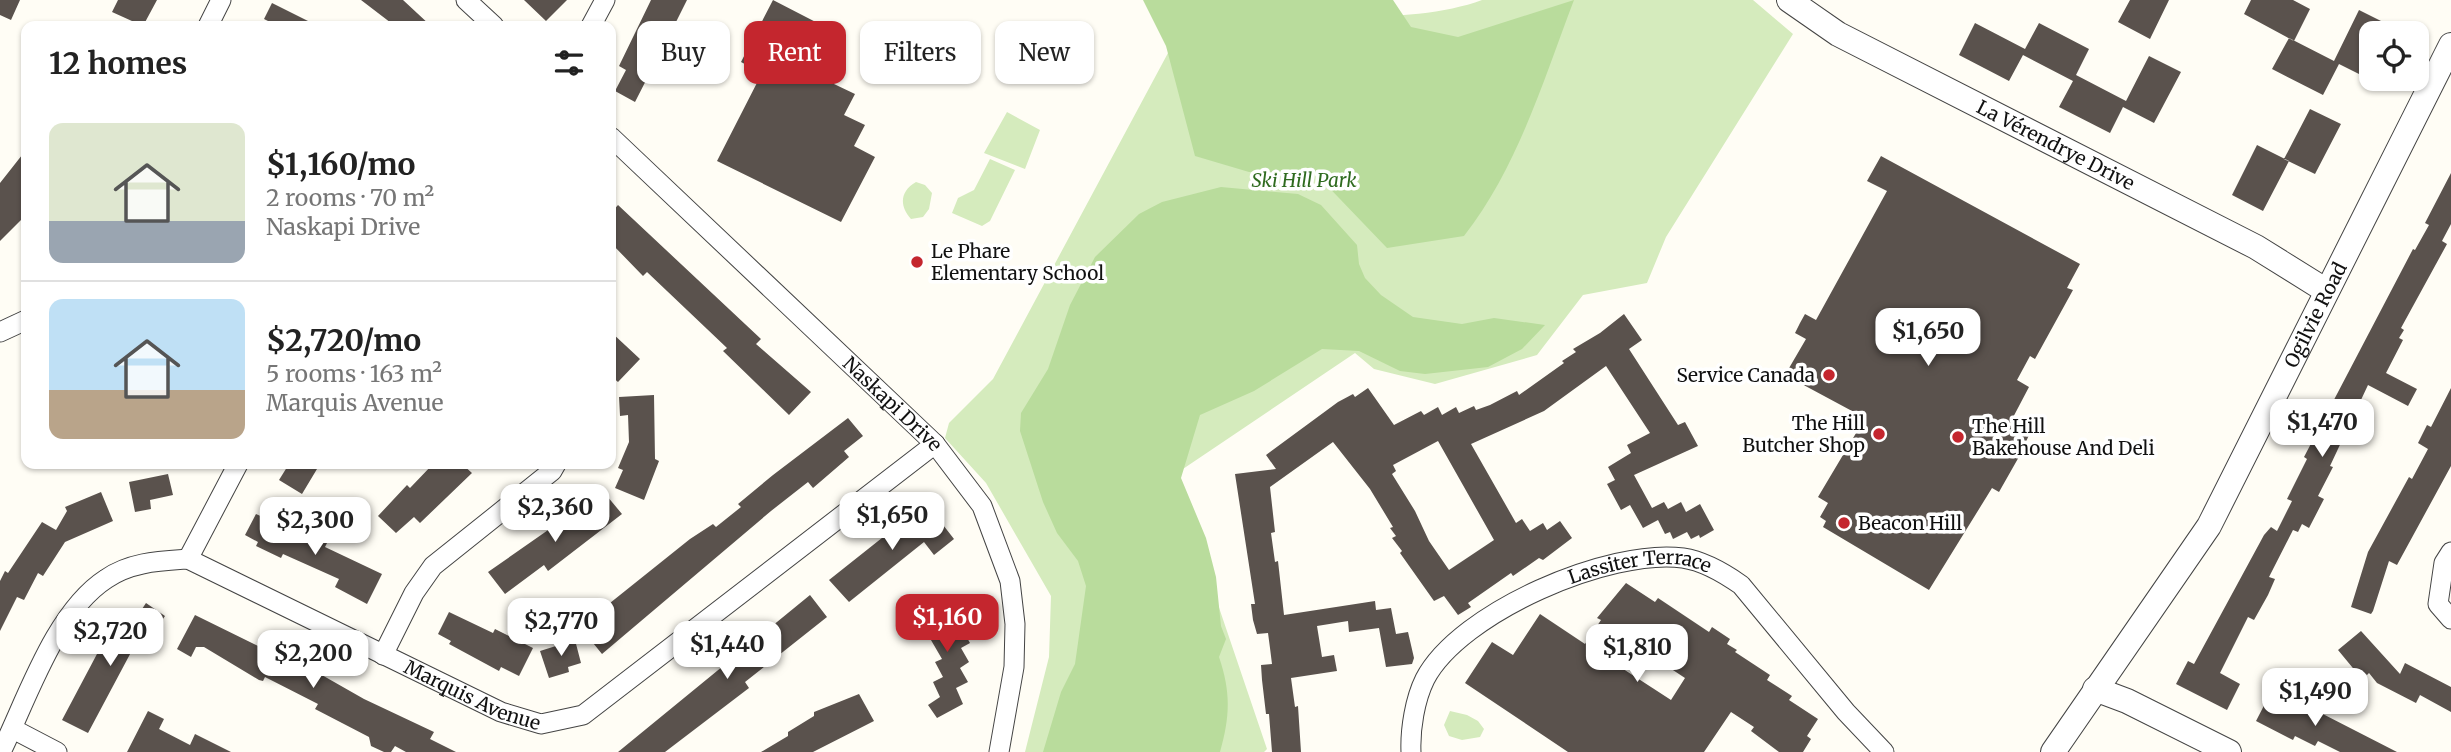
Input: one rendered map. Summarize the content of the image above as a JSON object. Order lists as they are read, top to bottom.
{
  "streets": {
    "street": [
      "La Vérendrye Drive",
      "Ogilvie Road",
      "Naskapi Drive",
      "Lassiter Terrace",
      "Marquis Avenue"
    ]
  },
  "crossings": [
    ["La Vérendrye Drive", "Ogilvie Road"],
    ["Naskapi Drive", "Marquis Avenue"]
  ],
  "parks": ["Ski Hill Park"],
  "places": [
    "Le Phare Elementary School",
    "Service Canada",
    "The Hill Butcher Shop",
    "The Hill Bakehouse And Deli",
    "Beacon Hill"
  ],
  "page": {
    "chip": [
      "Buy",
      "Rent",
      "Filters",
      "New"
    ],
    "heading": "12 homes",
    "list": [
      {
        "name": "$1,160/mo",
        "note": "2 rooms · 70 m² · Naskapi Drive"
      },
      {
        "name": "$2,720/mo",
        "note": "5 rooms · 163 m² · Marquis Avenue"
      }
    ],
    "price": [
      "$1,650",
      "$1,470",
      "$2,360",
      "$1,650",
      "$2,300",
      "$1,160",
      "$2,770",
      "$2,720",
      "$1,440",
      "$1,810",
      "$2,200",
      "$1,490"
    ]
  }
}
